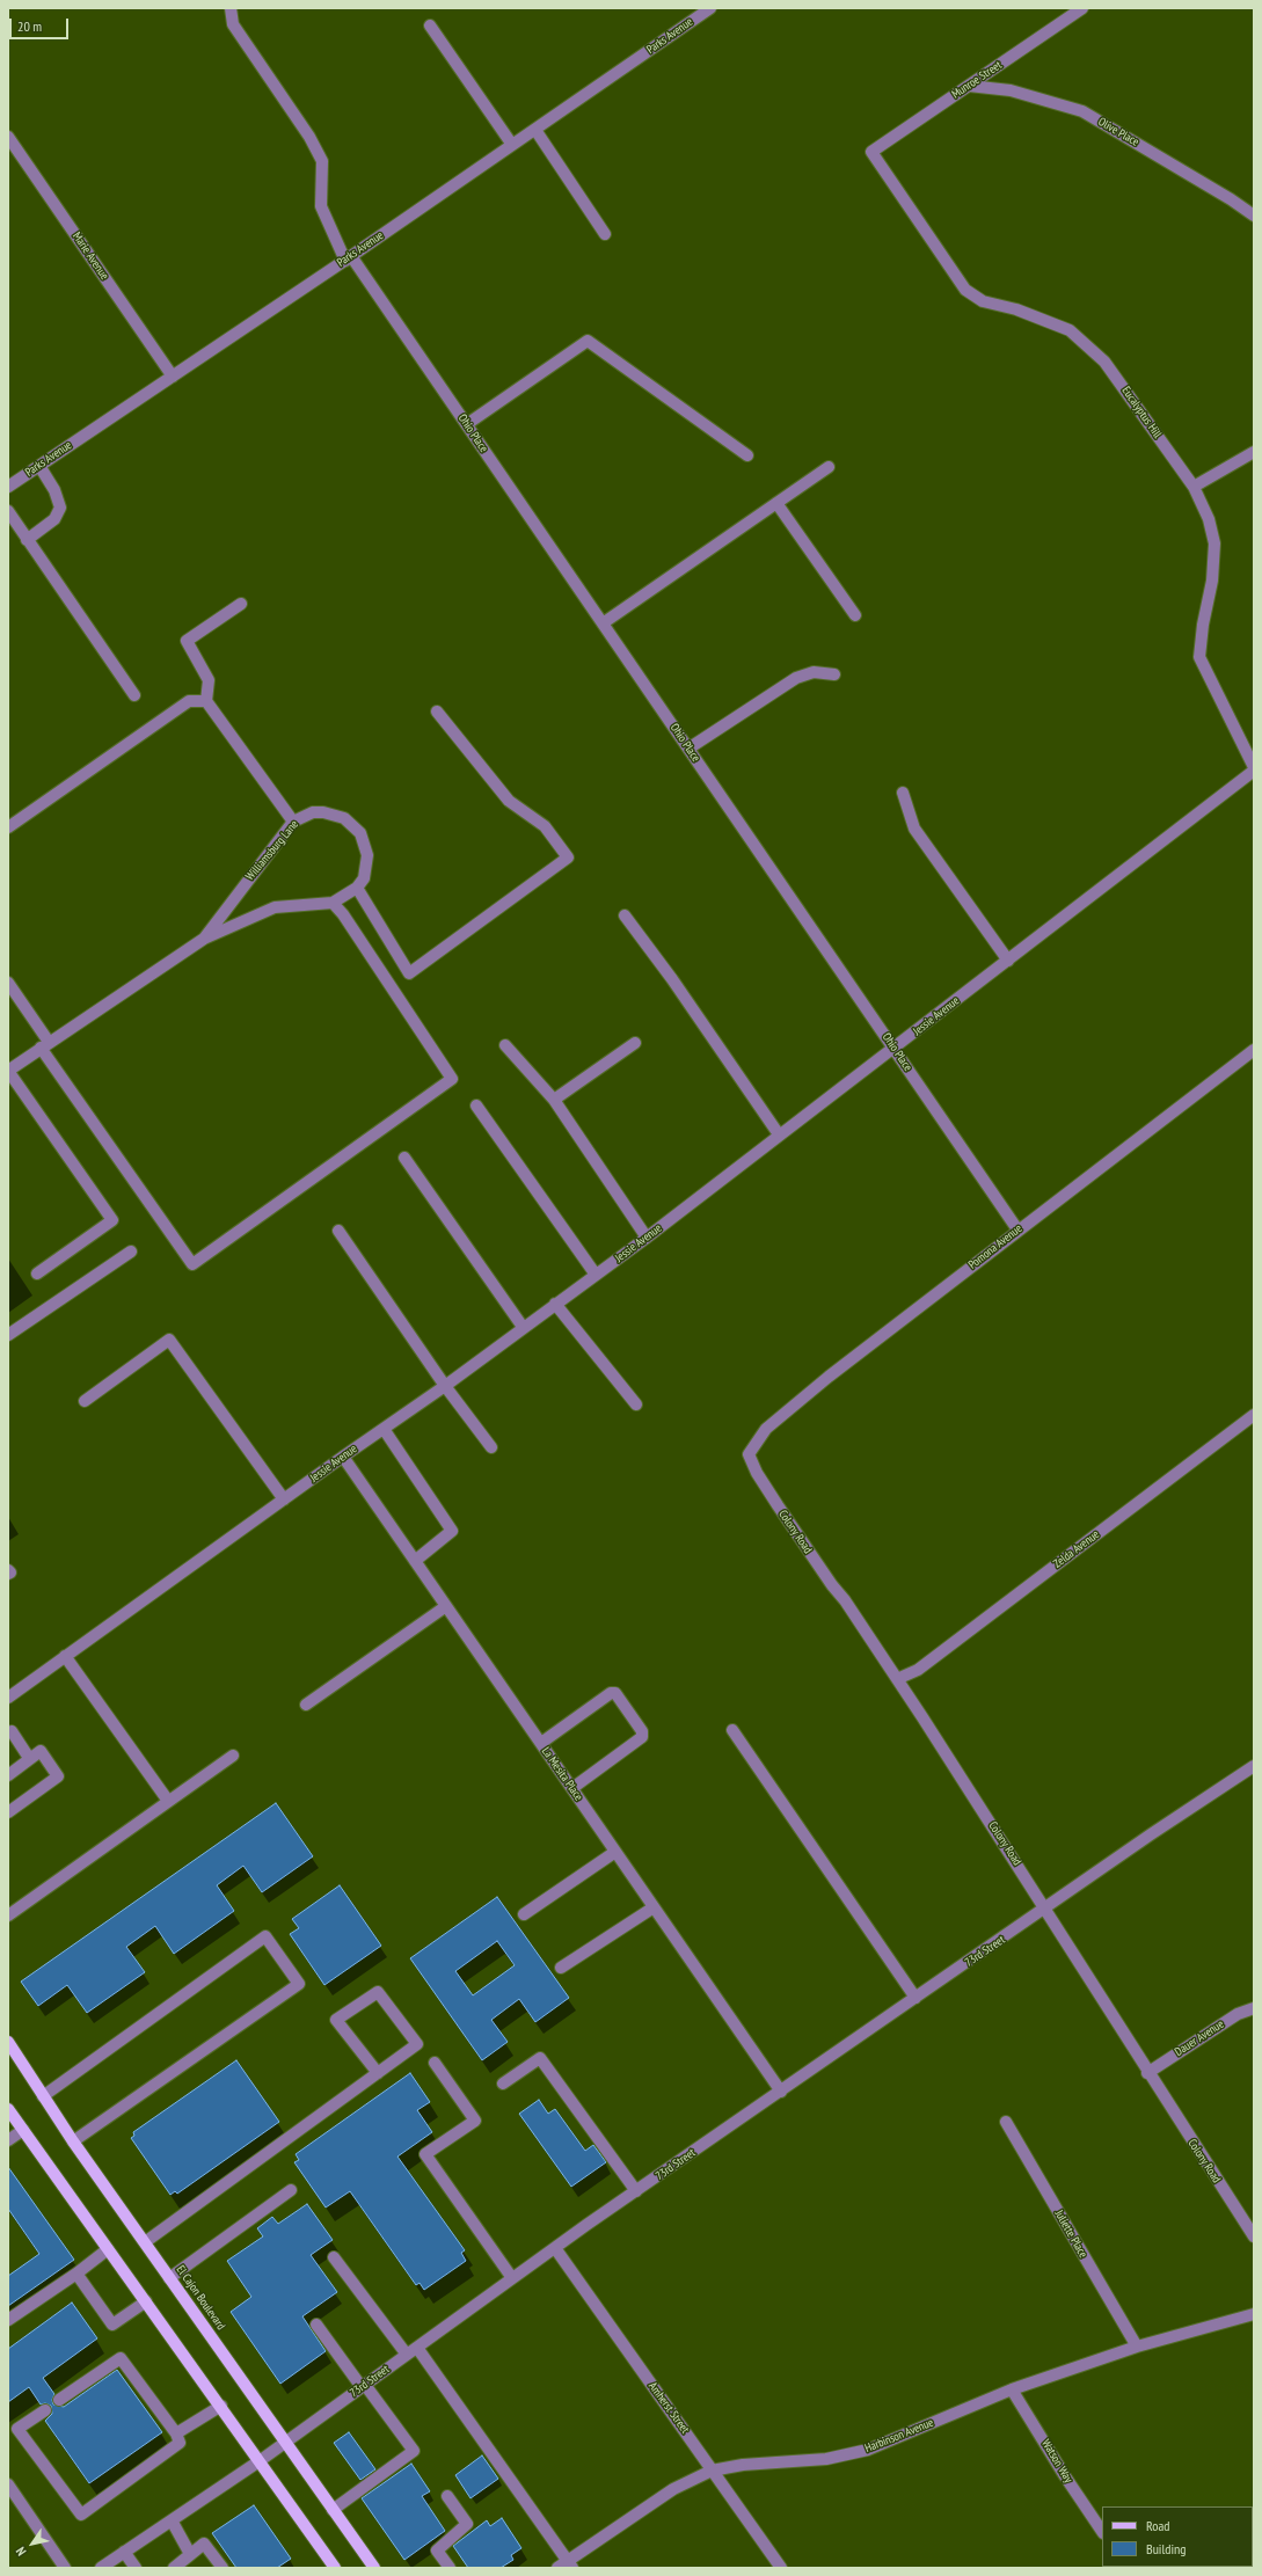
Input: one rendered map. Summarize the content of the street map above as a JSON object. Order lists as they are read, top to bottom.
{
  "streets": {
    "main road": ["El Cajon Boulevard"],
    "street": [
      "Parks Avenue",
      "Munroe Street",
      "Olive Place",
      "Marie Avenue",
      "Eucalyptus Hill",
      "Ohio Place",
      "Williamsburg Lane",
      "Jessie Avenue",
      "Pomona Avenue",
      "Colony Road",
      "Zelda Avenue",
      "La Mesita Place",
      "73rd Street",
      "Dauer Avenue",
      "Juliette Place",
      "Amherst Street",
      "Harbinson Avenue",
      "Watson Way"
    ]
  },
  "crossings": [
    ["Parks Avenue", "Marie Avenue"],
    ["Parks Avenue", "Ohio Place"],
    ["Munroe Street", "Olive Place"],
    ["Munroe Street", "Eucalyptus Hill"],
    ["Ohio Place", "Jessie Avenue"],
    ["Ohio Place", "Pomona Avenue"],
    ["Jessie Avenue", "La Mesita Place"],
    ["Pomona Avenue", "Colony Road"],
    ["Colony Road", "Zelda Avenue"],
    ["Colony Road", "73rd Street"],
    ["Colony Road", "Dauer Avenue"],
    ["La Mesita Place", "73rd Street"],
    ["73rd Street", "El Cajon Boulevard"],
    ["73rd Street", "Amherst Street"],
    ["Juliette Place", "Harbinson Avenue"],
    ["Amherst Street", "Harbinson Avenue"],
    ["Harbinson Avenue", "Watson Way"]
  ],
  "legend": ["Road", "Building"],
  "scale_bar": "20 m",
  "north": "bottom left"
}
